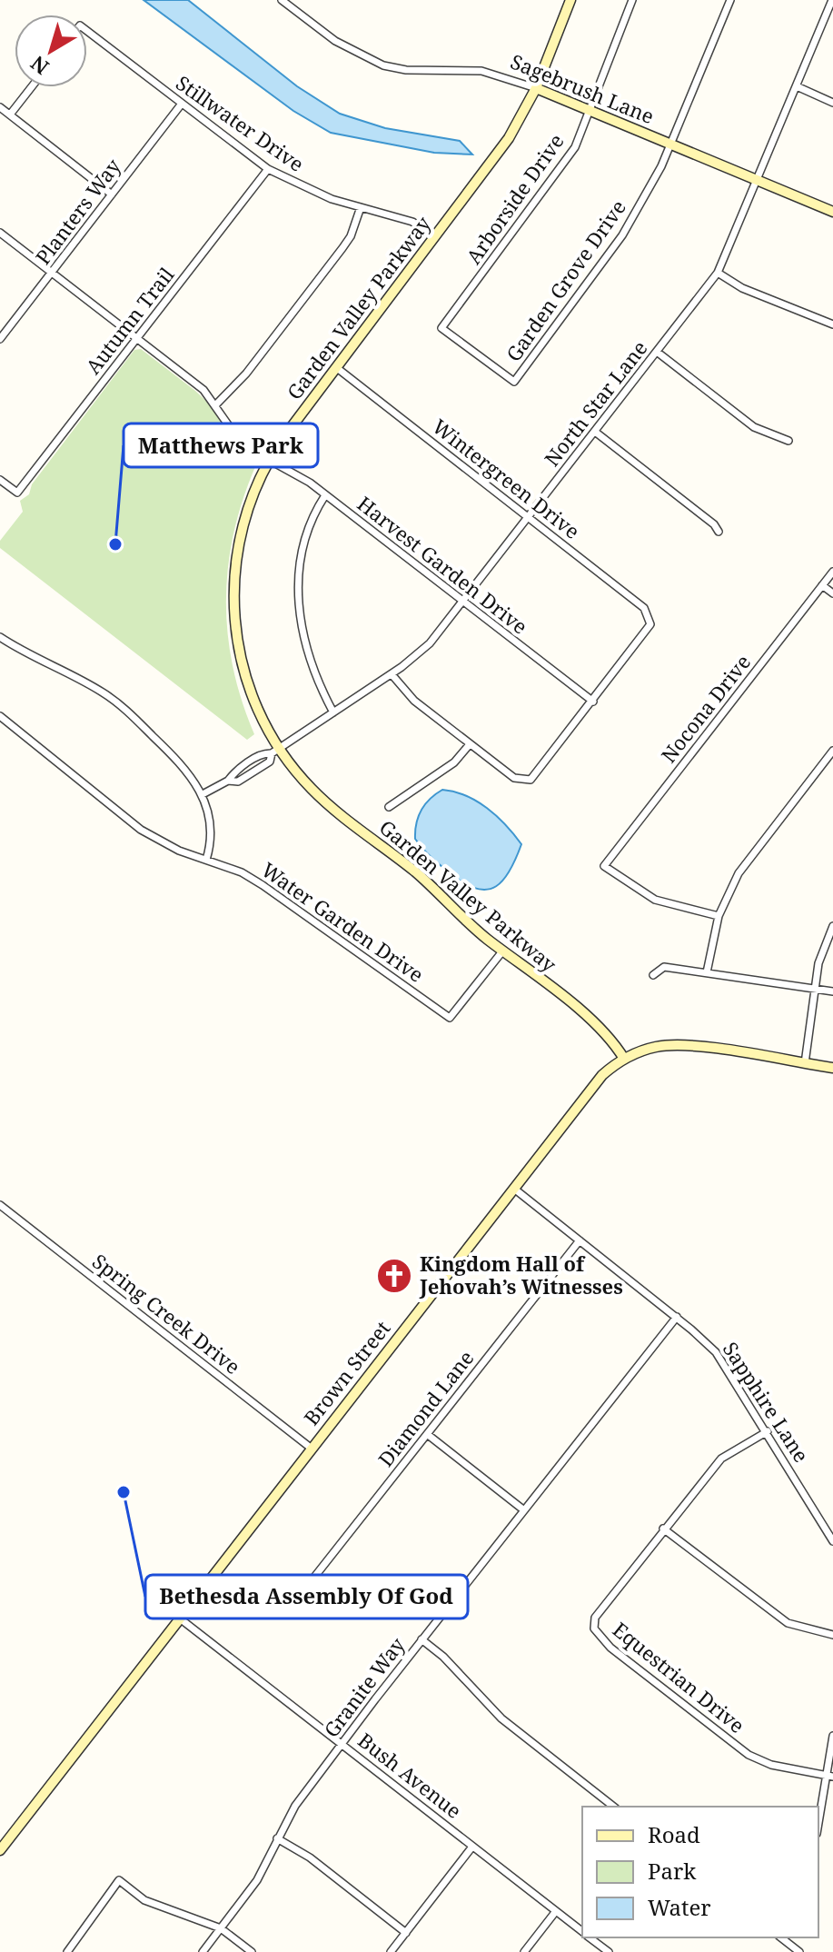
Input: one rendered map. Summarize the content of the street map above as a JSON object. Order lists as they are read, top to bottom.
{
  "streets": {
    "street": [
      "Sagebrush Lane",
      "Stillwater Drive",
      "Arborside Drive",
      "Planters Way",
      "Garden Grove Drive",
      "Garden Valley Parkway",
      "Autumn Trail",
      "North Star Lane",
      "Wintergreen Drive",
      "Harvest Garden Drive",
      "Nocona Drive",
      "Water Garden Drive",
      "Spring Creek Drive",
      "Brown Street",
      "Sapphire Lane",
      "Diamond Lane",
      "Equestrian Drive",
      "Granite Way",
      "Bush Avenue"
    ]
  },
  "crossings": [
    ["Sagebrush Lane", "Arborside Drive"],
    ["Sagebrush Lane", "Garden Grove Drive"],
    ["Sagebrush Lane", "Garden Valley Parkway"],
    ["Sagebrush Lane", "North Star Lane"],
    ["Stillwater Drive", "Planters Way"],
    ["Stillwater Drive", "Garden Valley Parkway"],
    ["Stillwater Drive", "Autumn Trail"],
    ["Arborside Drive", "Garden Grove Drive"],
    ["Planters Way", "Harvest Garden Drive"],
    ["Garden Valley Parkway", "North Star Lane"],
    ["Garden Valley Parkway", "Wintergreen Drive"],
    ["Garden Valley Parkway", "Harvest Garden Drive"],
    ["Garden Valley Parkway", "Water Garden Drive"],
    ["Garden Valley Parkway", "Brown Street"],
    ["Autumn Trail", "Harvest Garden Drive"],
    ["North Star Lane", "Wintergreen Drive"],
    ["North Star Lane", "Harvest Garden Drive"],
    ["Wintergreen Drive", "Harvest Garden Drive"],
    ["Spring Creek Drive", "Brown Street"],
    ["Brown Street", "Sapphire Lane"],
    ["Brown Street", "Bush Avenue"],
    ["Sapphire Lane", "Diamond Lane"],
    ["Sapphire Lane", "Equestrian Drive"],
    ["Sapphire Lane", "Granite Way"],
    ["Granite Way", "Bush Avenue"]
  ],
  "places": {
    "other": ["Matthews Park", "Bethesda Assembly Of God"],
    "church": ["Kingdom Hall of Jehovah’s Witnesses"]
  },
  "legend": ["Road", "Park", "Water"],
  "north": "bottom left"
}
